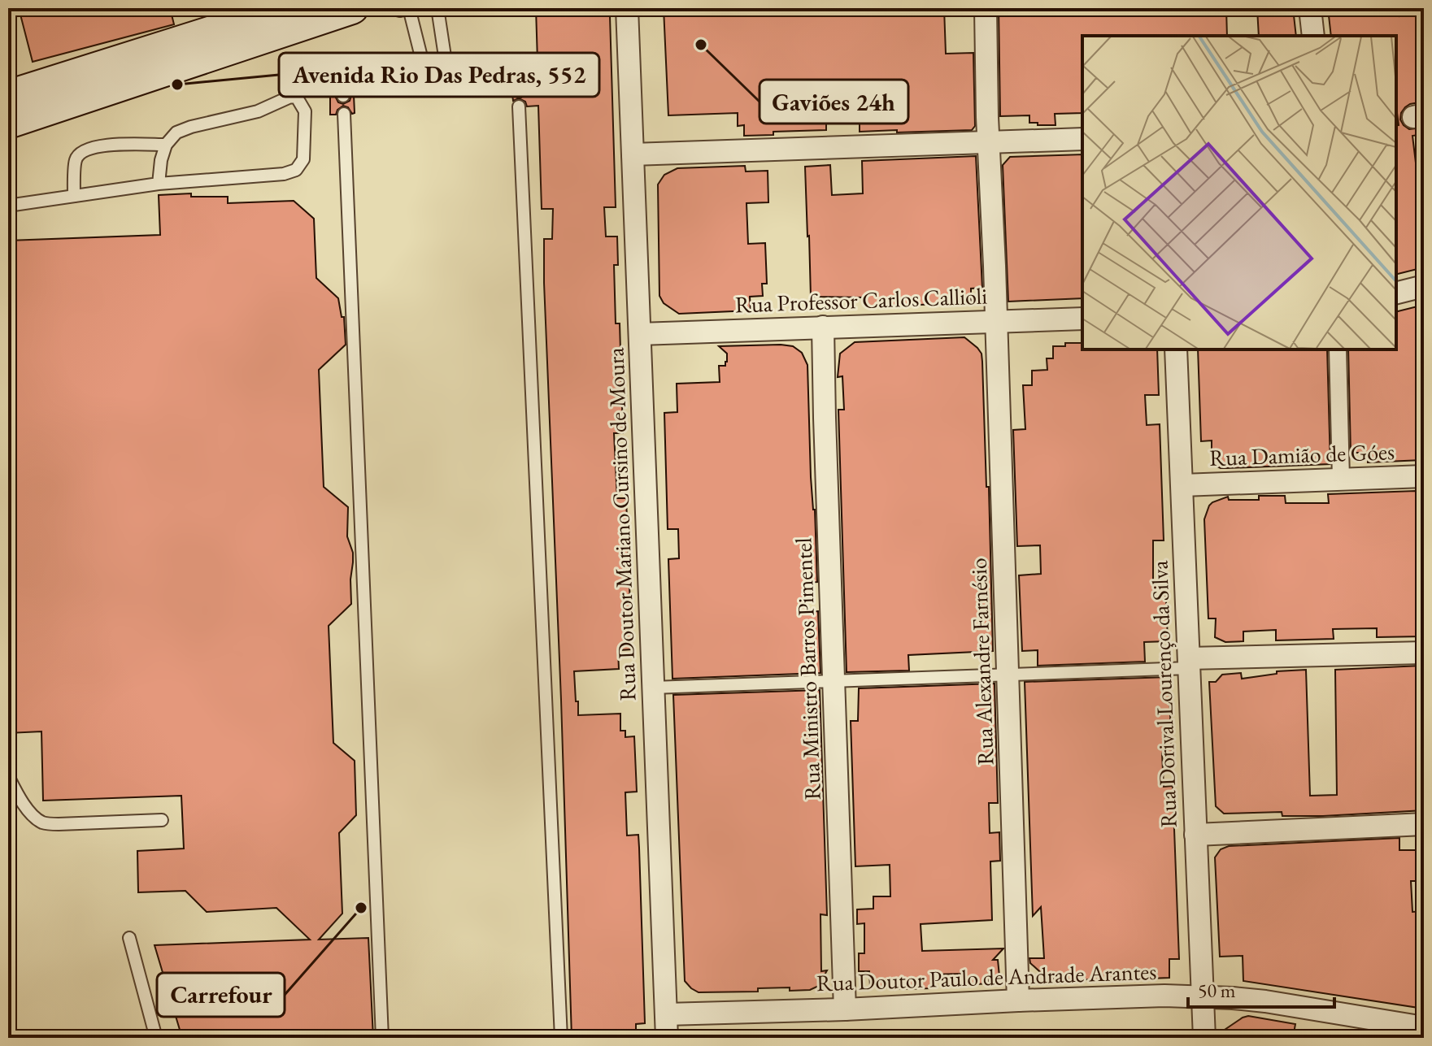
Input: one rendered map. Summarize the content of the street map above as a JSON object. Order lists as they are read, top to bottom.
{
  "streets": {
    "street": [
      "Rua Professor Carlos Callioli",
      "Rua Damião de Góes",
      "Rua Doutor Mariano Cursino de Moura",
      "Rua Alexandre Farnésio",
      "Rua Ministro Barros Pimentel",
      "Rua Dorival Lourenço da Silva",
      "Rua Doutor Paulo de Andrade Arantes"
    ]
  },
  "crossings": [
    ["Rua Professor Carlos Callioli", "Rua Doutor Mariano Cursino de Moura"],
    ["Rua Professor Carlos Callioli", "Rua Alexandre Farnésio"],
    ["Rua Professor Carlos Callioli", "Rua Ministro Barros Pimentel"],
    ["Rua Damião de Góes", "Rua Dorival Lourenço da Silva"],
    ["Rua Doutor Mariano Cursino de Moura", "Rua Doutor Paulo de Andrade Arantes"],
    ["Rua Alexandre Farnésio", "Rua Doutor Paulo de Andrade Arantes"],
    ["Rua Ministro Barros Pimentel", "Rua Doutor Paulo de Andrade Arantes"],
    ["Rua Dorival Lourenço da Silva", "Rua Doutor Paulo de Andrade Arantes"]
  ],
  "places": ["Gaviões 24h", "Avenida Rio Das Pedras, 552", "Carrefour"],
  "scale_bar": "50 m"
}
